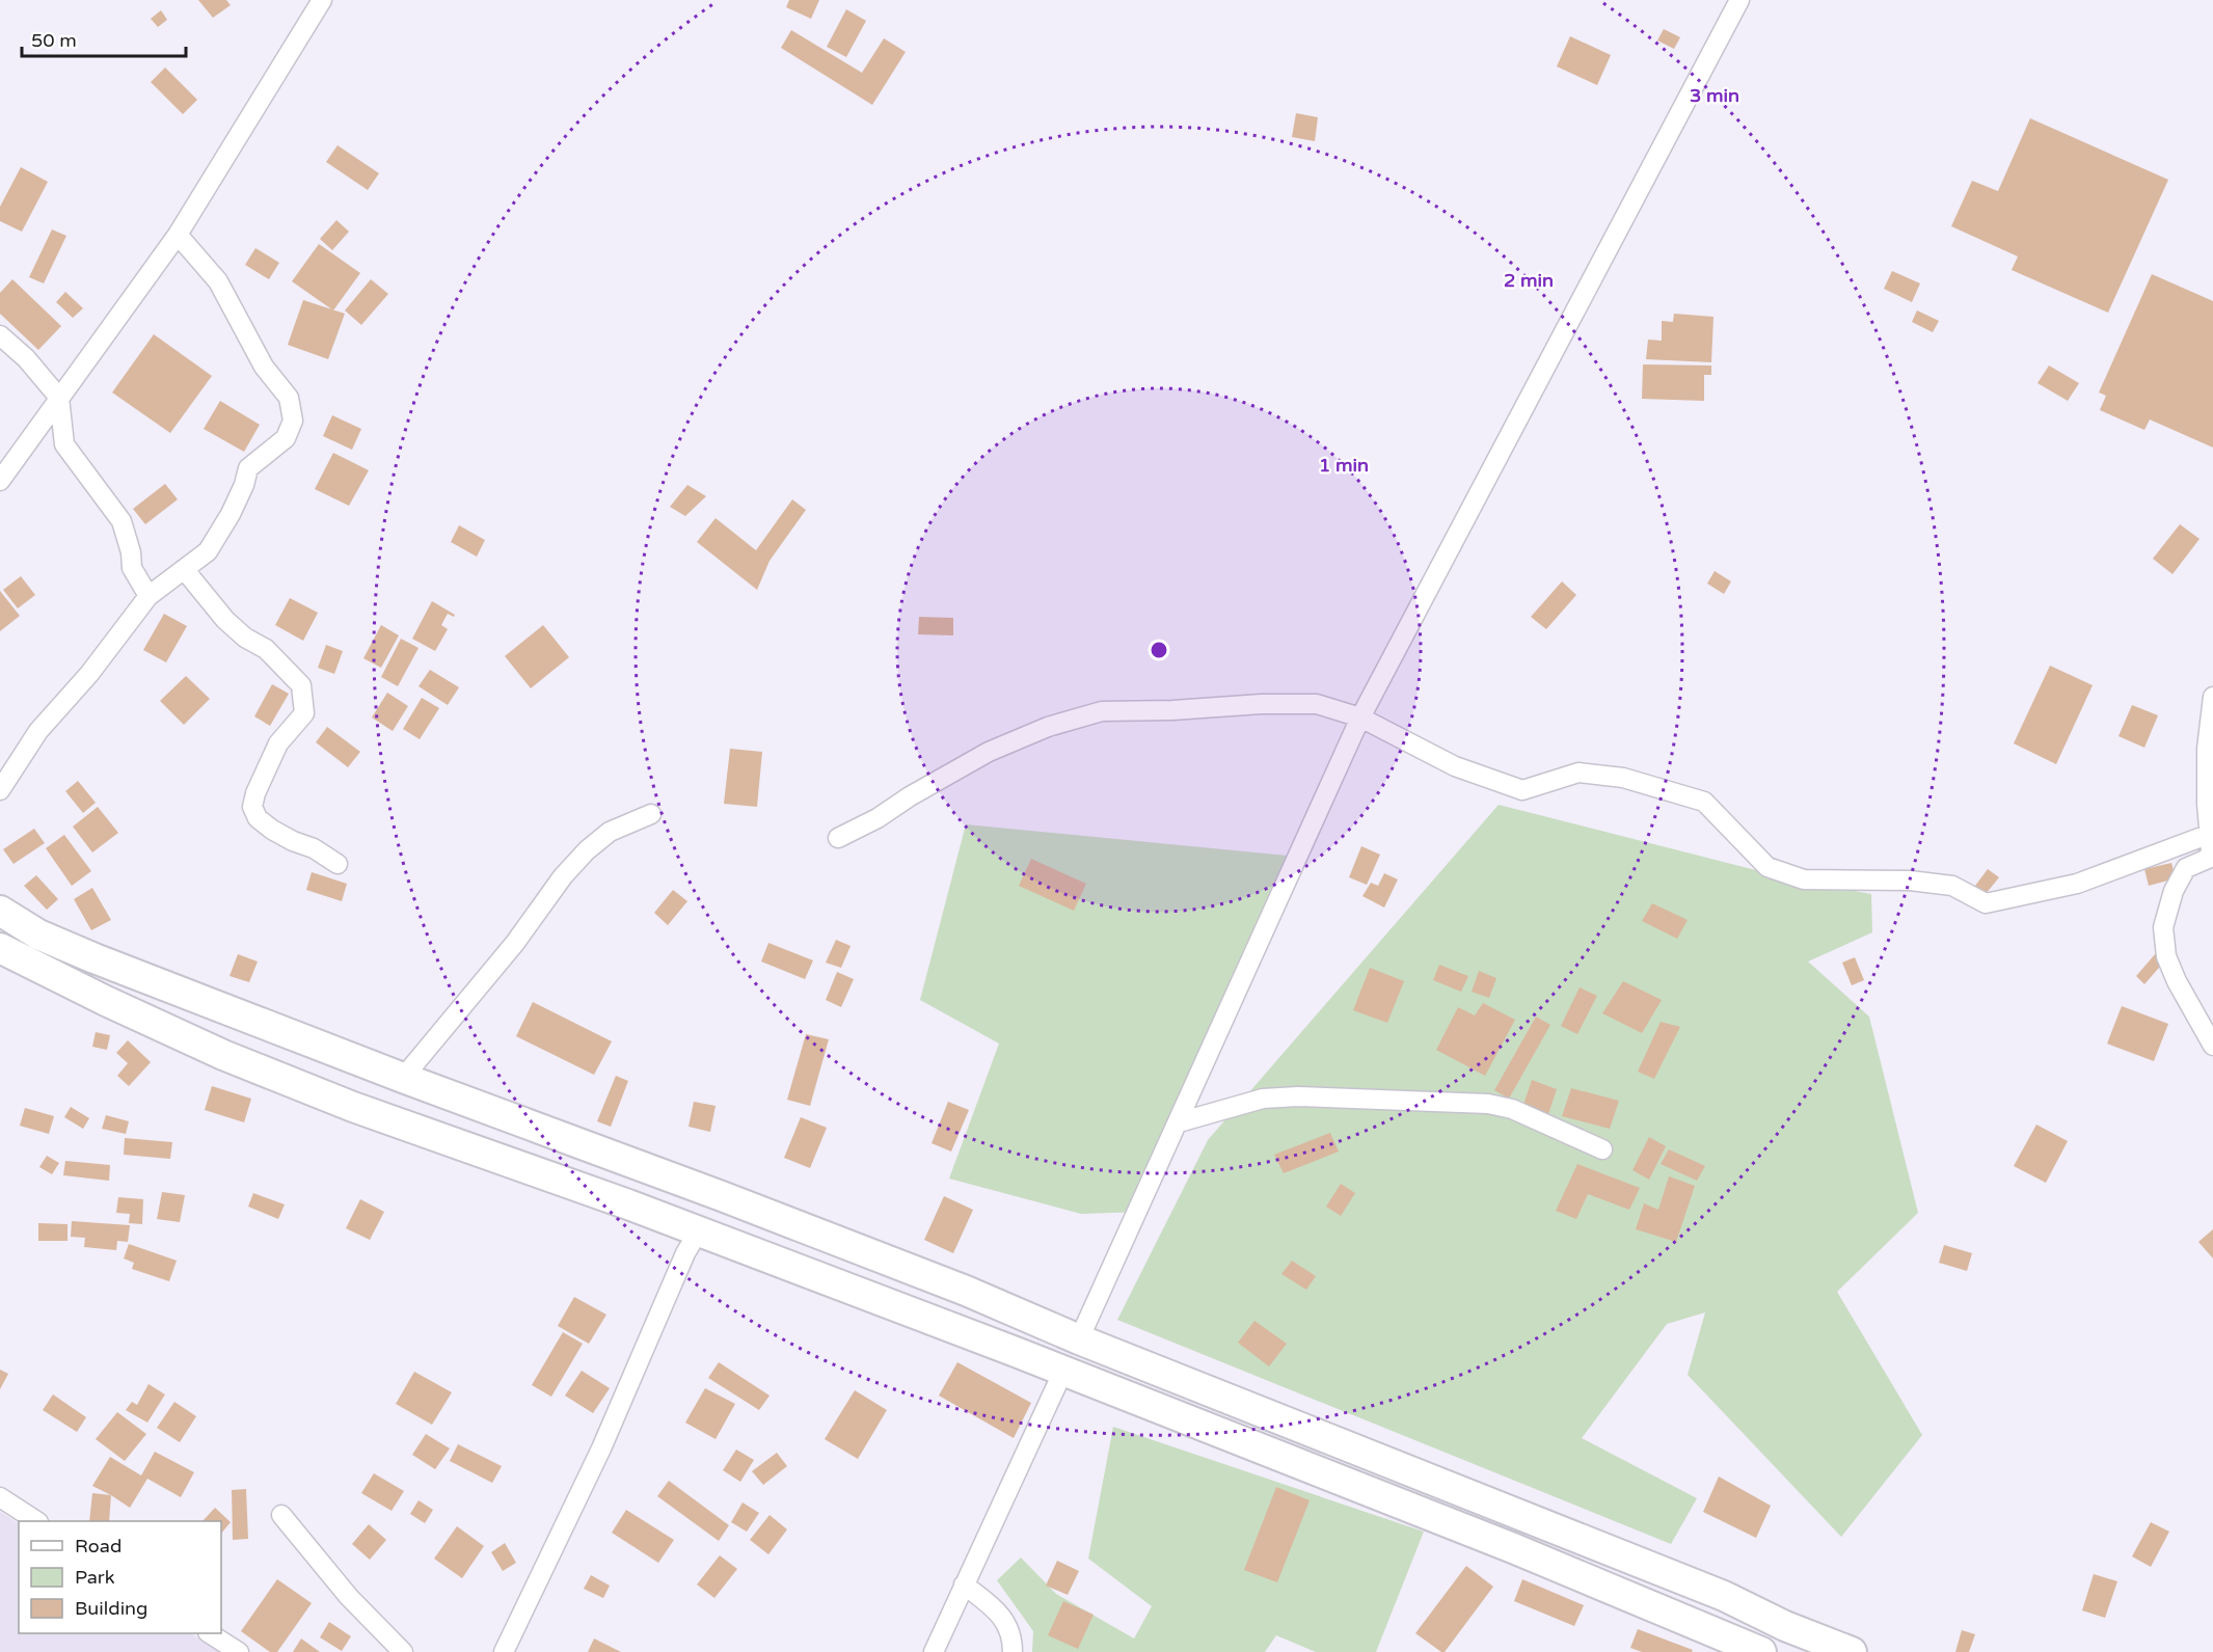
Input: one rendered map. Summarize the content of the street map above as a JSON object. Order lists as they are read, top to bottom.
{
  "legend": ["Road", "Park", "Building"],
  "scale_bar": "50 m",
  "rings": ["3 min", "2 min", "1 min"]
}
